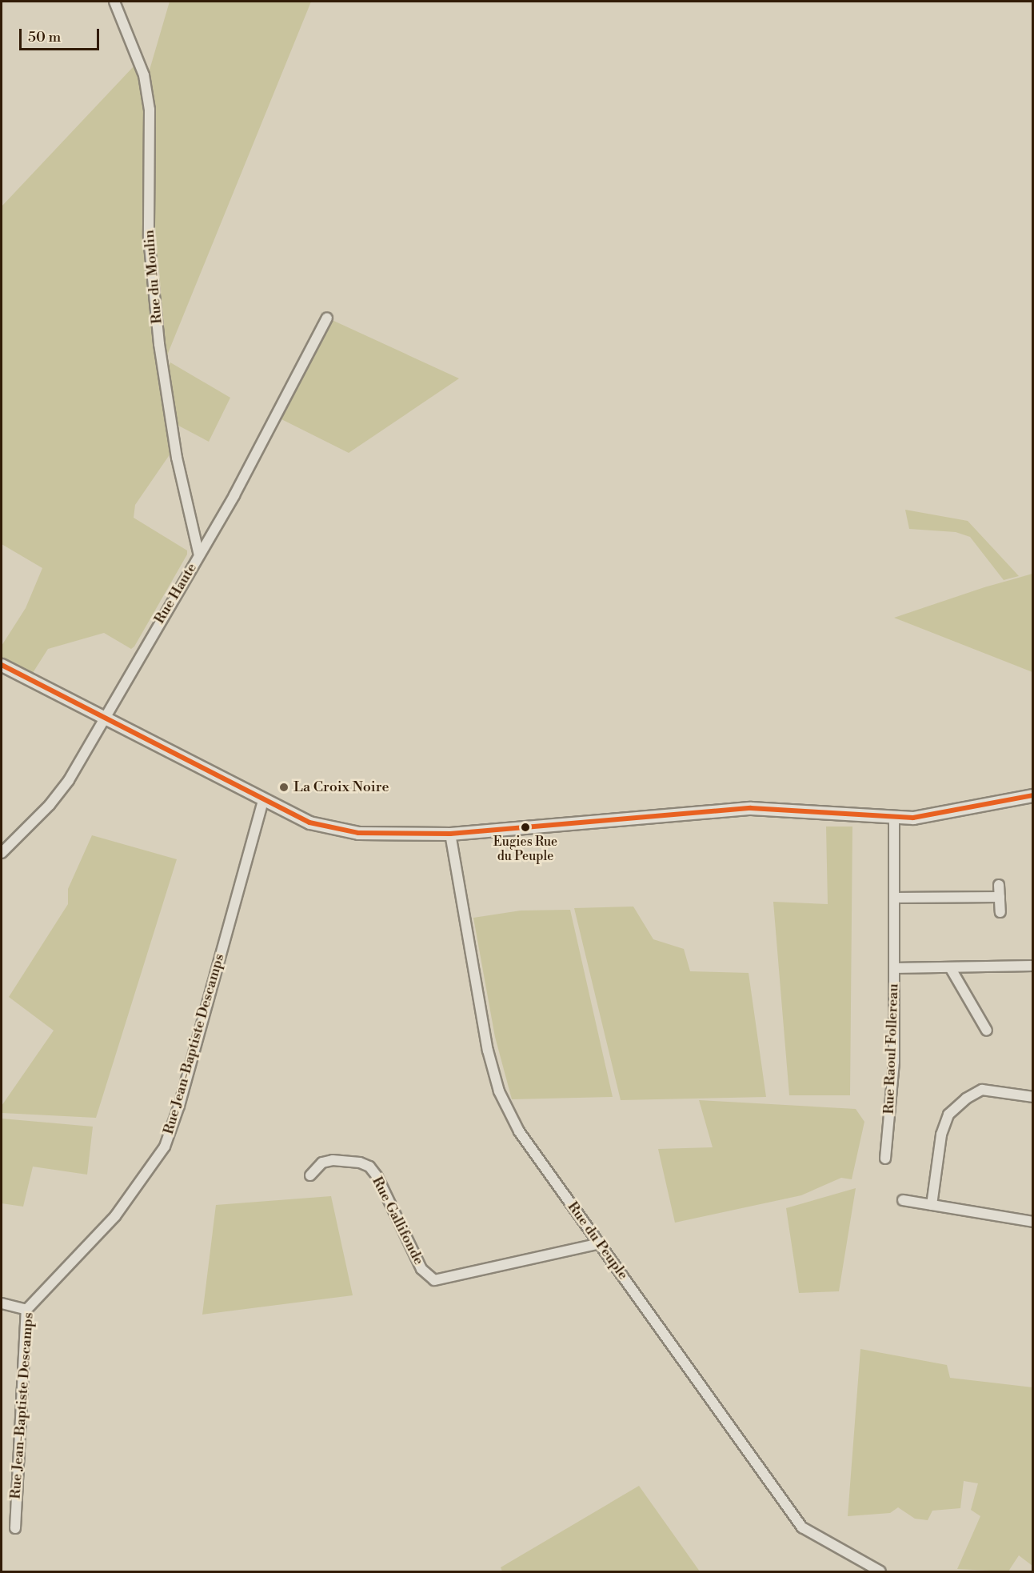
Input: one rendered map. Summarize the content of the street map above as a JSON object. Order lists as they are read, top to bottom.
{
  "streets": {
    "street": [
      "Rue du Moulin",
      "Rue Haute",
      "Rue Jean-Baptiste Descamps",
      "Rue Raoul Follereau",
      "Rue Gallifonde",
      "Rue du Peuple"
    ]
  },
  "crossings": [
    ["Rue du Moulin", "Rue Haute"],
    ["Rue Gallifonde", "Rue du Peuple"]
  ],
  "places": ["La Croix Noire", "Eugies Rue du Peuple"],
  "scale_bar": "50 m"
}
